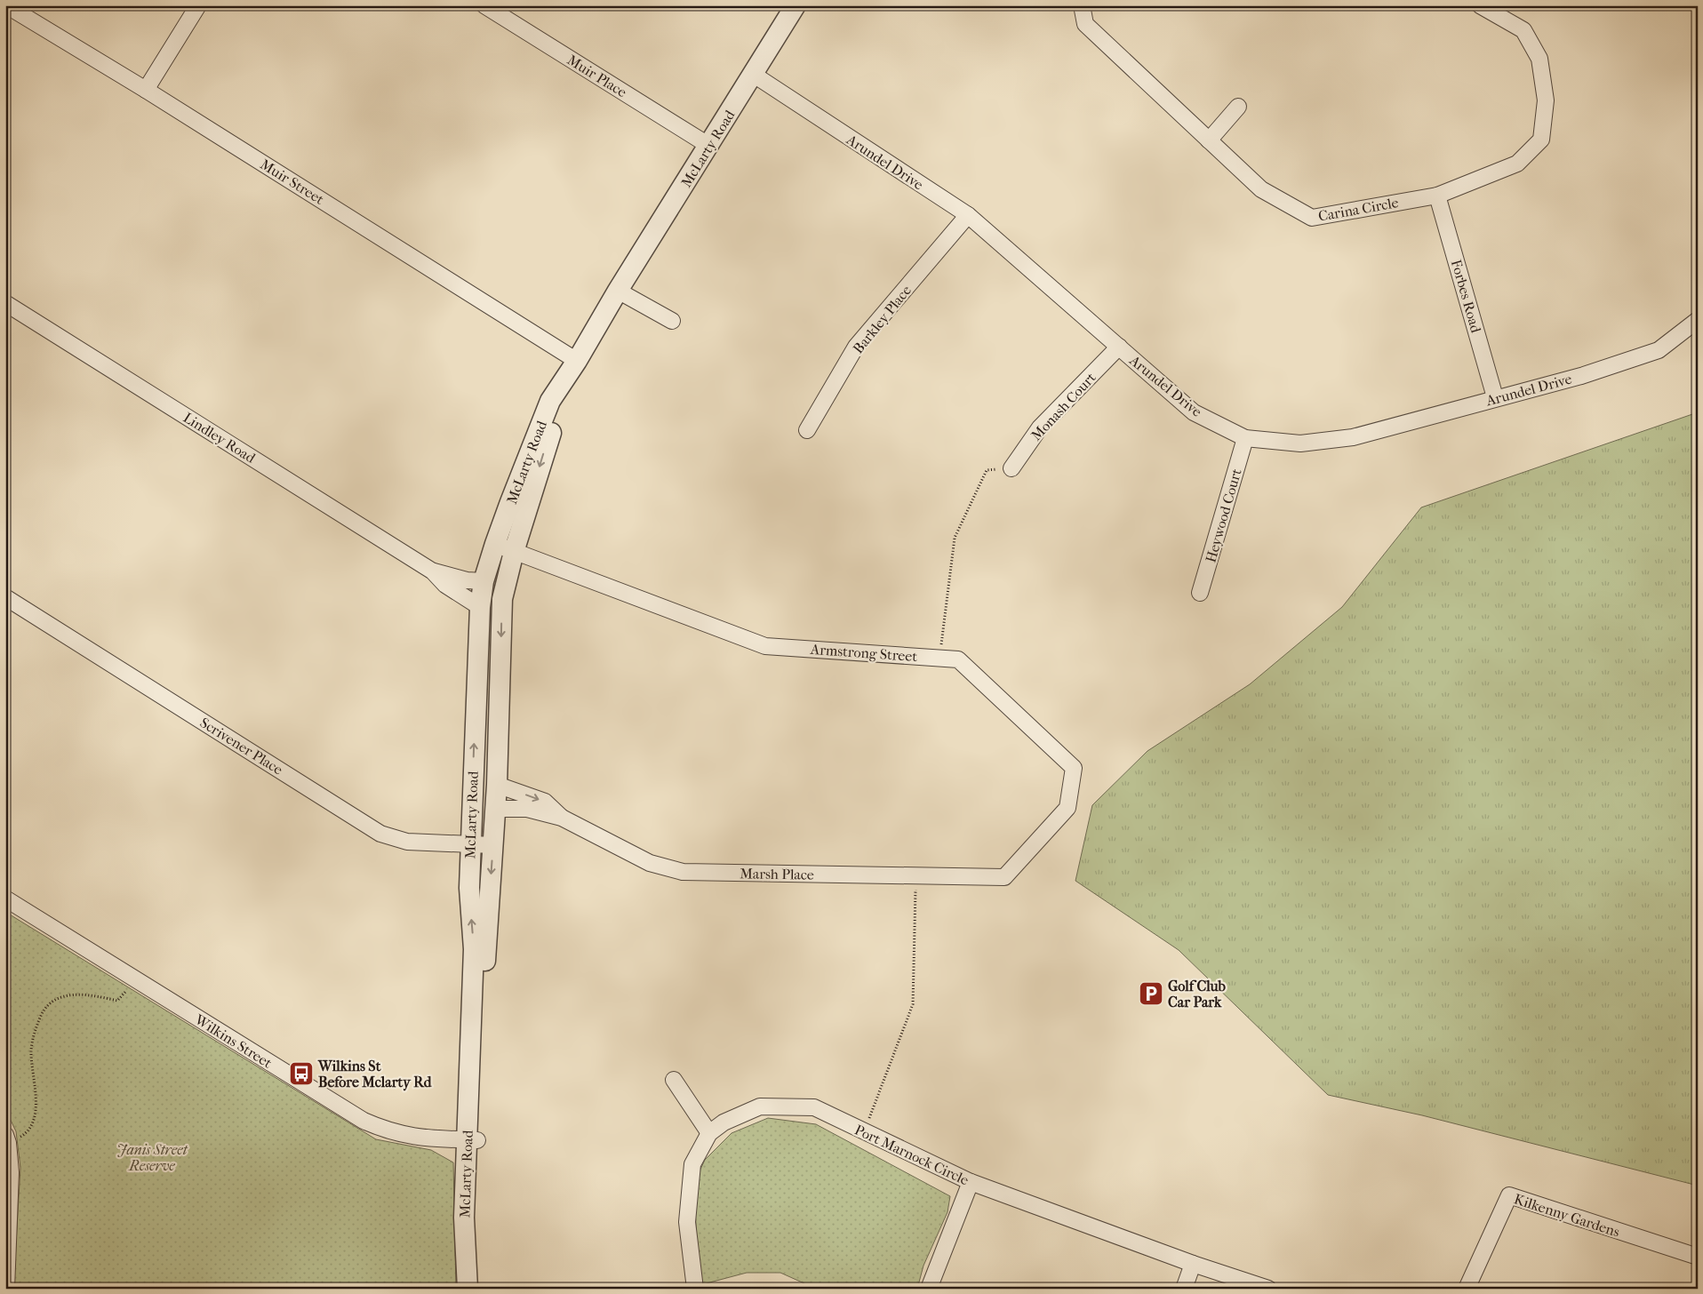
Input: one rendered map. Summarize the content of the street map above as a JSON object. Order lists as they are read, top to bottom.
{
  "streets": {
    "street": [
      "Muir Place",
      "McLarty Road",
      "Arundel Drive",
      "Muir Street",
      "Carina Circle",
      "Forbes Road",
      "Barkley Place",
      "Monash Court",
      "Lindley Road",
      "Heywood Court",
      "Armstrong Street",
      "Scrivener Place",
      "Marsh Place",
      "Wilkins Street",
      "Port Marnock Circle",
      "Kilkenny Gardens"
    ]
  },
  "crossings": [
    ["Muir Place", "McLarty Road"],
    ["McLarty Road", "Arundel Drive"],
    ["McLarty Road", "Muir Street"],
    ["McLarty Road", "Lindley Road"],
    ["McLarty Road", "Armstrong Street"],
    ["McLarty Road", "Scrivener Place"],
    ["McLarty Road", "Marsh Place"],
    ["McLarty Road", "Wilkins Street"],
    ["Arundel Drive", "Forbes Road"],
    ["Arundel Drive", "Barkley Place"],
    ["Arundel Drive", "Monash Court"],
    ["Arundel Drive", "Heywood Court"],
    ["Carina Circle", "Forbes Road"],
    ["Armstrong Street", "Marsh Place"]
  ],
  "parks": ["Janis Street Reserve"],
  "places": {
    "parking": ["Golf Club Car Park"],
    "bus stop": ["Wilkins St Before Mclarty Rd"]
  }
}
